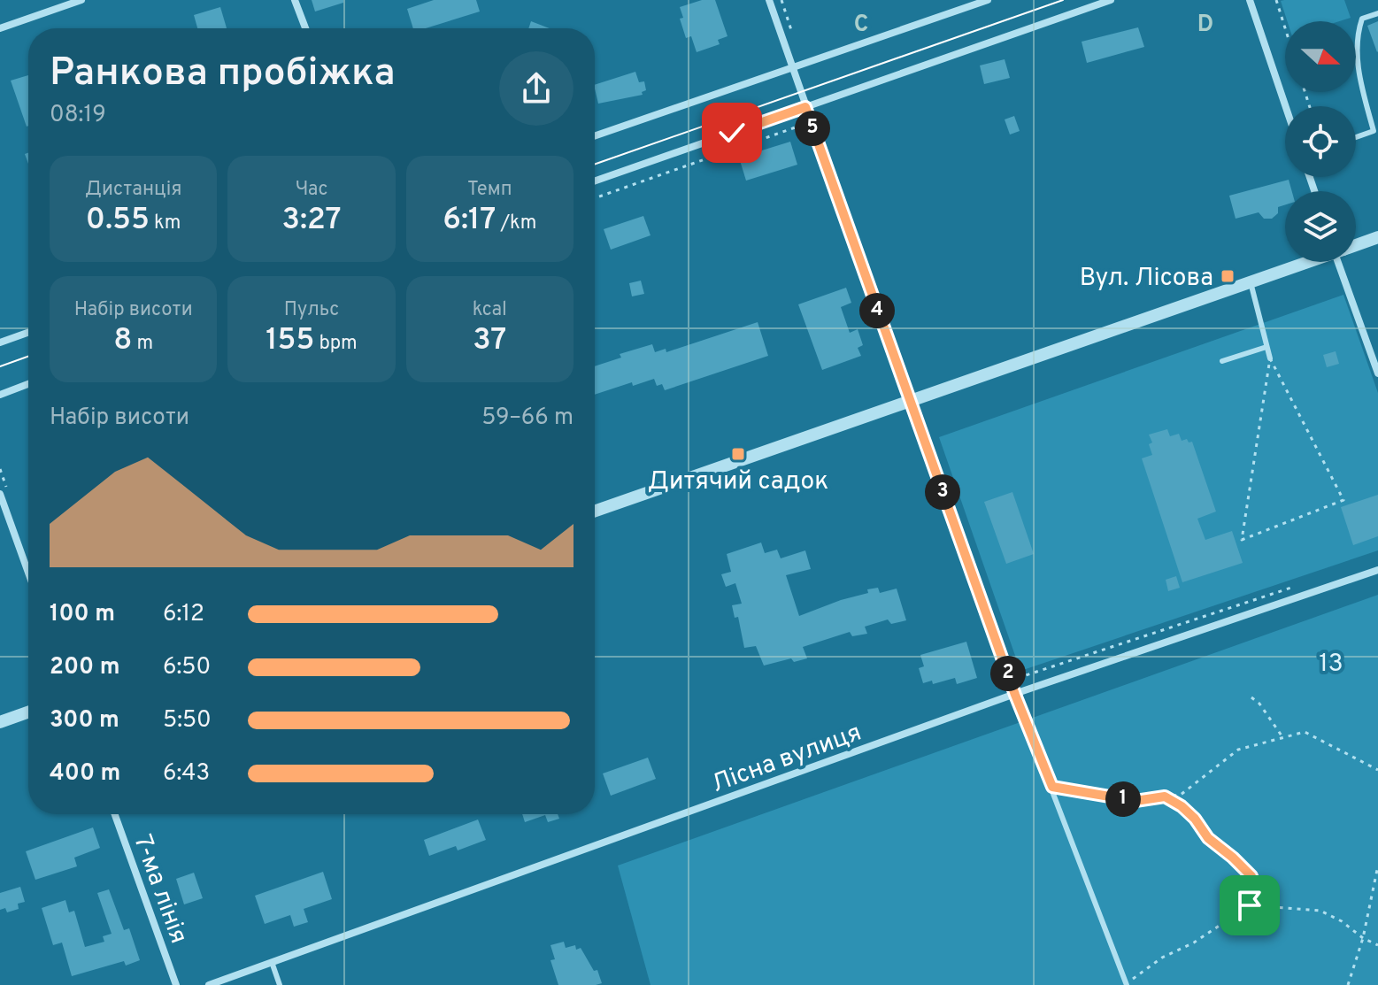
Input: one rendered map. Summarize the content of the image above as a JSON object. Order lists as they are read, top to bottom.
{
  "streets": {
    "street": ["Лісна вулиця", "7-ма лінія"]
  },
  "parks": ["13"],
  "places": {
    "transit": ["Вул. Лісова", "Дитячий садок"]
  },
  "north": "right",
  "page": {
    "heading": ["Ранкова пробіжка", "08:19"],
    "pins": [
      "5",
      "4",
      "3",
      "2",
      "1"
    ],
    "stats": [
      ["Дистанція", "0.55 km"],
      ["Час", "3:27"],
      ["Темп", "6:17 /km"],
      ["Набір висоти", "8 m"],
      ["Пульс", "155 bpm"],
      ["kcal", "37"]
    ],
    "chart": ["Набір висоти", "59–66 m"],
    "list": [
      {
        "name": "100 m",
        "note": "6:12"
      },
      {
        "name": "200 m",
        "note": "6:50"
      },
      {
        "name": "300 m",
        "note": "5:50"
      },
      {
        "name": "400 m",
        "note": "6:43"
      }
    ]
  },
  "grid": {
    "columns": ["C", "D"]
  }
}
